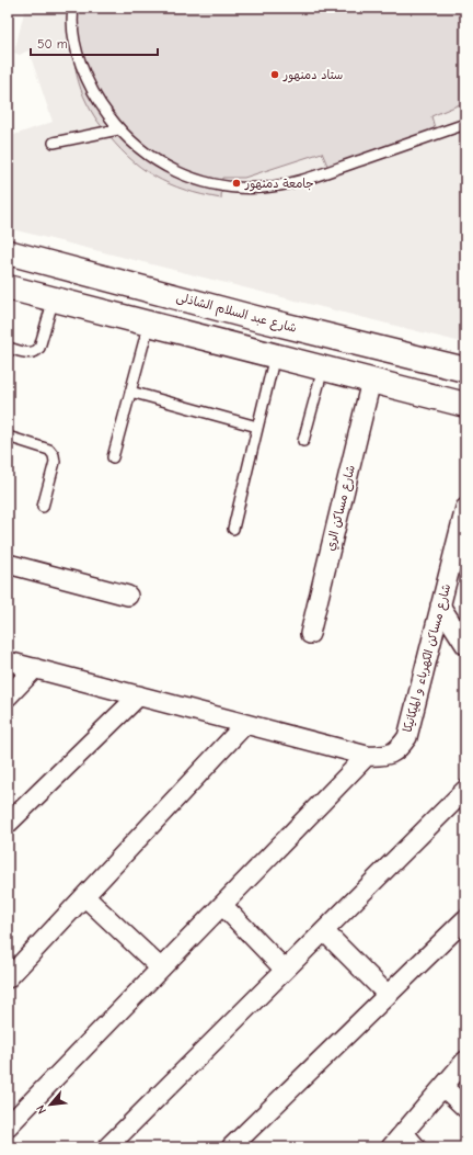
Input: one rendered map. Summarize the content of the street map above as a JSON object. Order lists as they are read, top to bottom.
{
  "streets": {
    "main road": ["شارع عبد السلام الشاذلى"],
    "street": ["شارع مساكن الري", "شارع مساكن الكهرباء و الميكانيكا"]
  },
  "places": ["ستاد دمنهور", "جامعة دمنهور"],
  "scale_bar": "50 m",
  "north": "bottom left"
}
